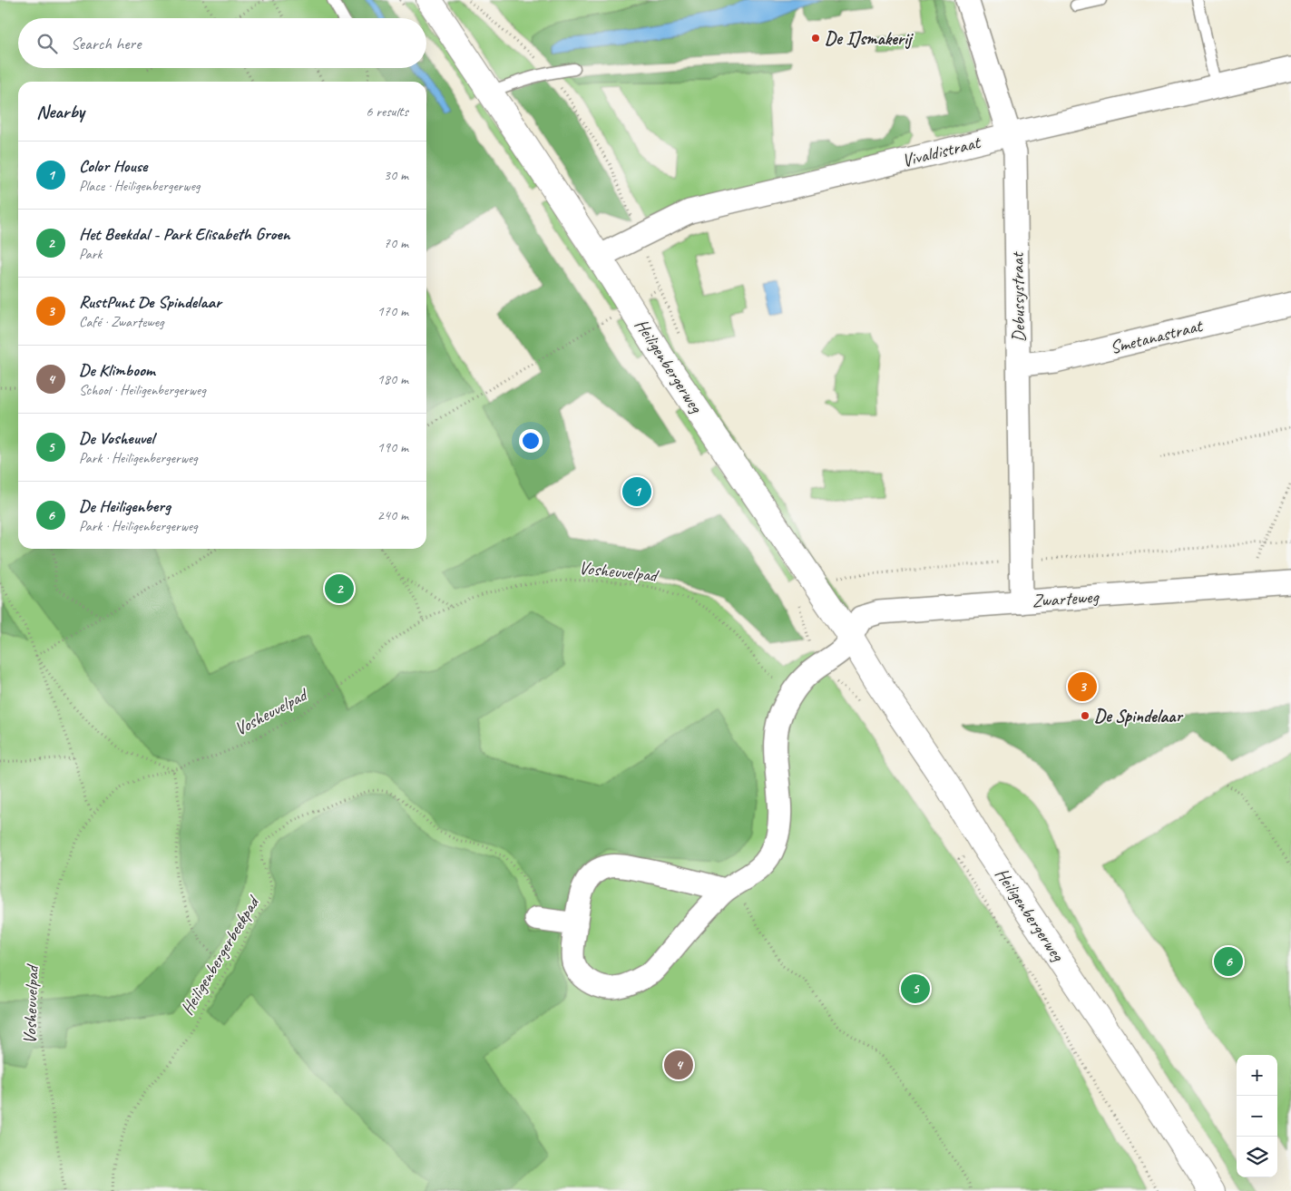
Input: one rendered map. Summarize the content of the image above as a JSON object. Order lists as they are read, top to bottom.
{
  "streets": {
    "main road": ["Heiligenbergerweg"],
    "street": [
      "Vivaldistraat",
      "Debussystraat",
      "Smetanastraat",
      "Zwarteweg"
    ],
    "path": ["Vosheuvelpad", "Heiligenbergerbeekpad"]
  },
  "crossings": [
    ["Vivaldistraat", "Debussystraat"],
    ["Vivaldistraat", "Heiligenbergerweg"],
    ["Debussystraat", "Smetanastraat"],
    ["Debussystraat", "Zwarteweg"],
    ["Heiligenbergerweg", "Zwarteweg"]
  ],
  "places": ["De IJsmakerij", "De Spindelaar"],
  "page": {
    "search": "Search here",
    "heading": ["Nearby", "6 results"],
    "list": [
      {
        "mark": "1",
        "name": "Color House",
        "note": "Place · Heiligenbergerweg",
        "value": "30 m"
      },
      {
        "mark": "2",
        "name": "Het Beekdal - Park Elisabeth Groen",
        "note": "Park",
        "value": "70 m"
      },
      {
        "mark": "3",
        "name": "RustPunt De Spindelaar",
        "note": "Café · Zwarteweg",
        "value": "170 m"
      },
      {
        "mark": "4",
        "name": "De Klimboom",
        "note": "School · Heiligenbergerweg",
        "value": "180 m"
      },
      {
        "mark": "5",
        "name": "De Vosheuvel",
        "note": "Park · Heiligenbergerweg",
        "value": "190 m"
      },
      {
        "mark": "6",
        "name": "De Heiligenberg",
        "note": "Park · Heiligenbergerweg",
        "value": "240 m"
      }
    ],
    "pins": [
      "1",
      "2",
      "3",
      "6",
      "5",
      "4"
    ],
    "map_buttons": ["+", "−"]
  }
}
